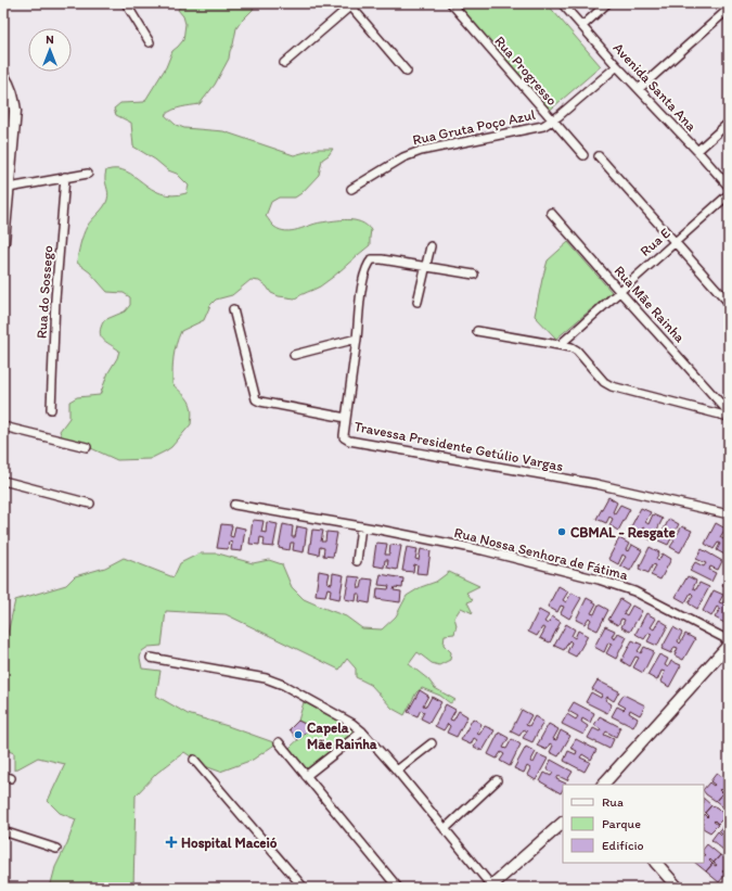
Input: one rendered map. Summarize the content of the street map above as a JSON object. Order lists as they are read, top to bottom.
{
  "streets": {
    "street": [
      "Rua Progresso",
      "Avenida Santa Ana",
      "Rua Gruta Poço Azul",
      "Rua E",
      "Rua do Sossego",
      "Rua Mãe Rainha",
      "Travessa Presidente Getúlio Vargas",
      "Rua Nossa Senhora de Fátima"
    ]
  },
  "crossings": [
    ["Rua Progresso", "Rua Gruta Poço Azul"],
    ["Avenida Santa Ana", "Rua Gruta Poço Azul"],
    ["Rua E", "Rua Mãe Rainha"]
  ],
  "places": {
    "other": ["CBMAL - Resgate", "Capela Mãe Rainha"],
    "health": ["Hospital Maceió"]
  },
  "legend": ["Rua", "Parque", "Edifício"],
  "north": "top"
}
